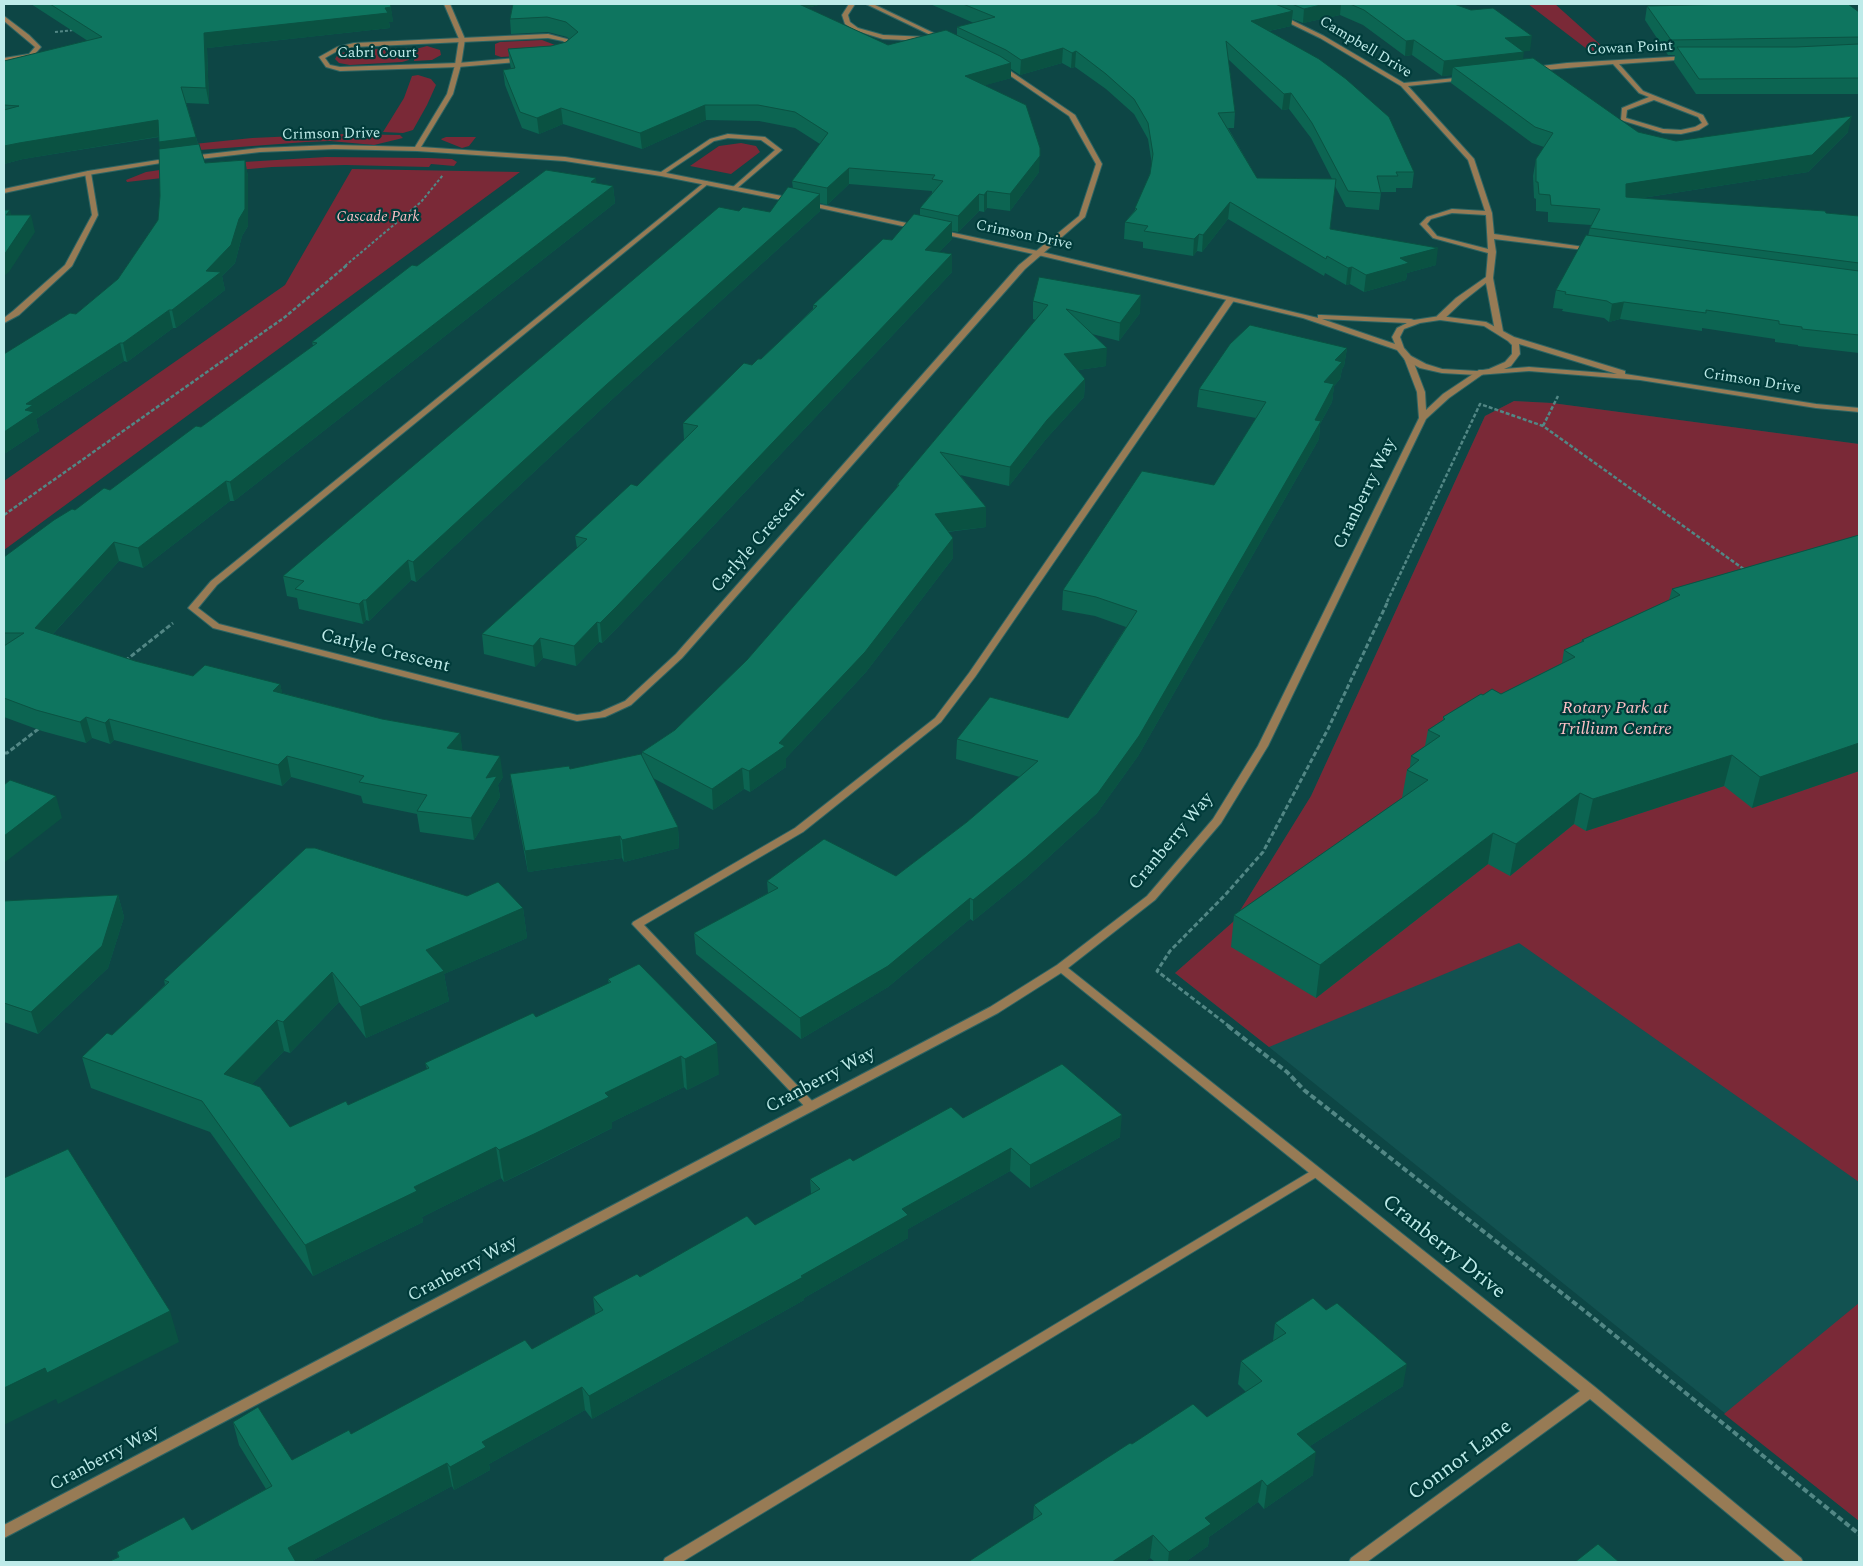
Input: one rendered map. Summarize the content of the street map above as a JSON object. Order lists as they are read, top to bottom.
{
  "streets": {
    "street": [
      "Campbell Drive",
      "Cowan Point",
      "Cabri Court",
      "Crimson Drive",
      "Cranberry Way",
      "Carlyle Crescent",
      "Cranberry Drive",
      "Connor Lane"
    ]
  },
  "crossings": [
    ["Crimson Drive", "Cranberry Way"],
    ["Crimson Drive", "Carlyle Crescent"],
    ["Cranberry Way", "Cranberry Drive"],
    ["Cranberry Drive", "Connor Lane"]
  ],
  "parks": ["Cascade Park", "Rotary Park at Trillium Centre"]
}
